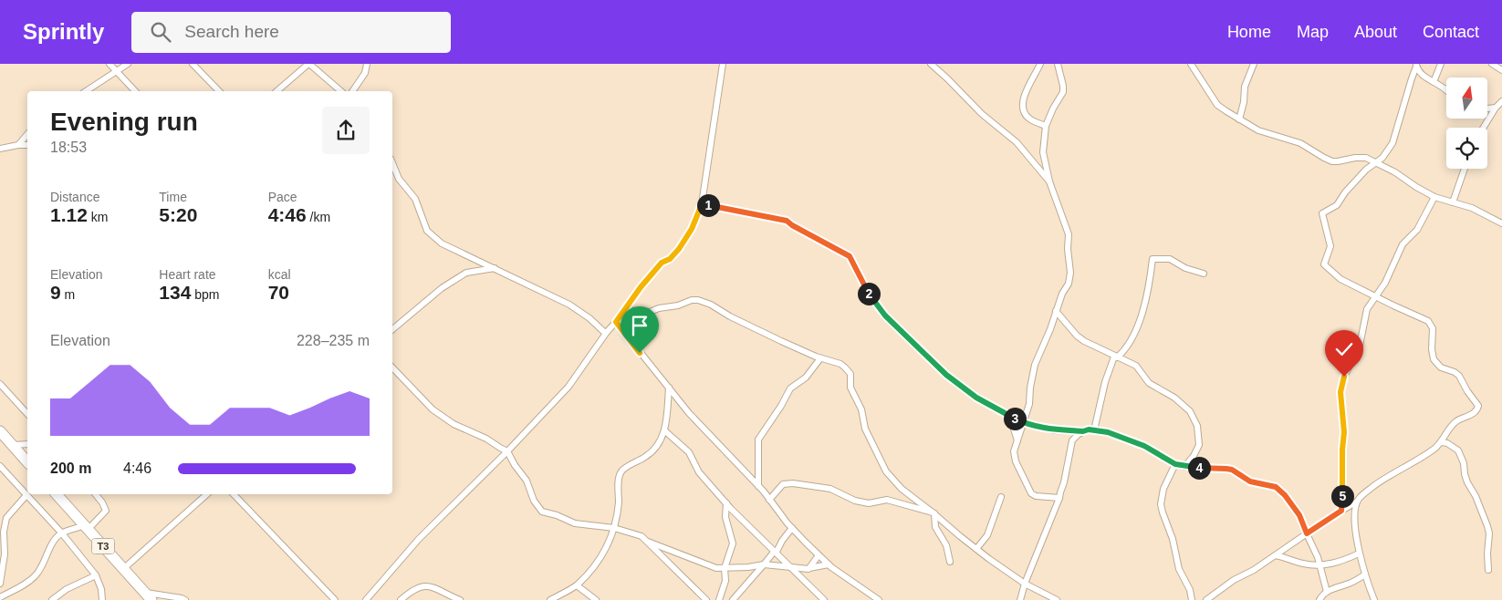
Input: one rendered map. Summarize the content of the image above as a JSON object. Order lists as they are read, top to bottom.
{
  "streets": {
    "highway": ["T3"]
  },
  "north": "top",
  "page": {
    "header": "Sprintly",
    "search": "Search here",
    "nav": [
      "Home",
      "Map",
      "About",
      "Contact"
    ],
    "heading": ["Evening run", "18:53"],
    "stats": [
      ["Distance", "1.12 km"],
      ["Time", "5:20"],
      ["Pace", "4:46 /km"],
      ["Elevation", "9 m"],
      ["Heart rate", "134 bpm"],
      ["kcal", "70"]
    ],
    "pins": [
      "1",
      "2",
      "3",
      "4",
      "5"
    ],
    "chart": ["Elevation", "228–235 m"],
    "list": [
      {
        "name": "200 m",
        "note": "4:46"
      }
    ]
  }
}
